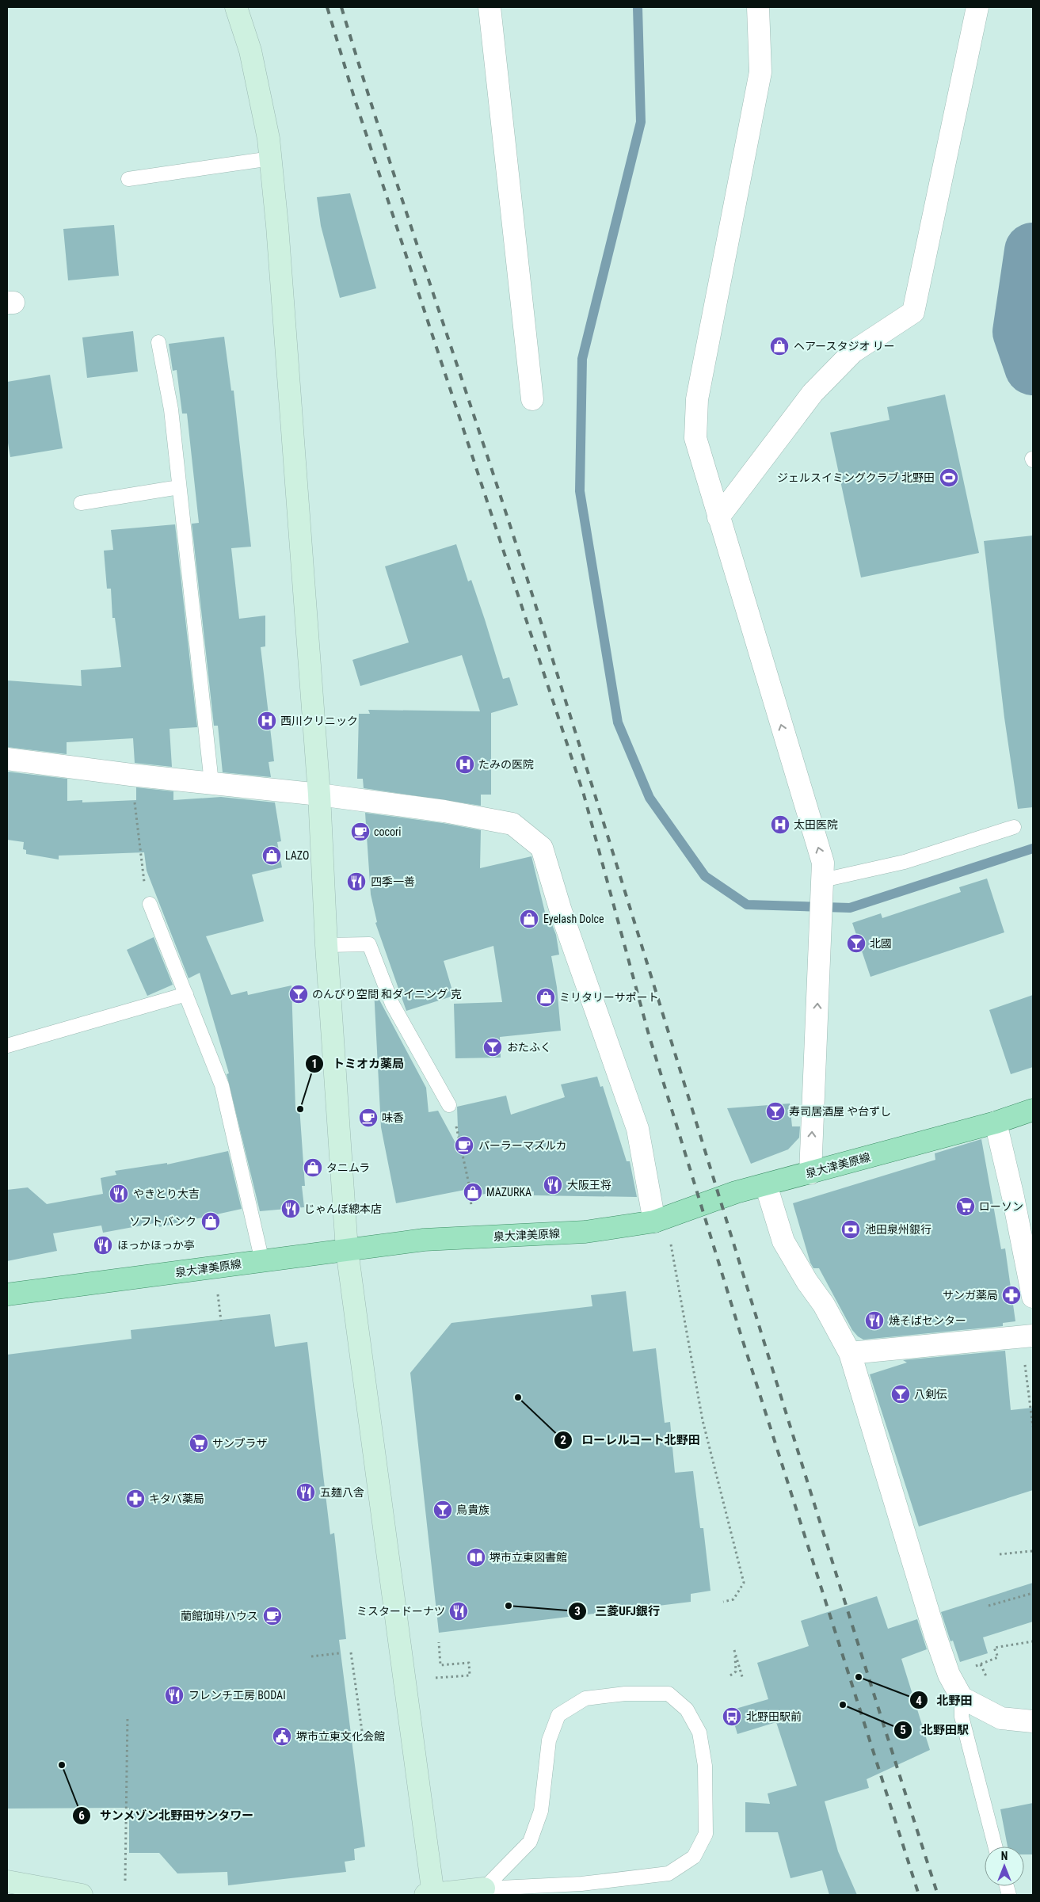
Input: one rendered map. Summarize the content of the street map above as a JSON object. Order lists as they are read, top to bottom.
{
  "streets": {
    "main road": ["泉大津美原線"]
  },
  "places": {
    "shop": [
      "ヘアースタジオ リー",
      "LAZO",
      "Eyelash Dolce",
      "ミリタリーサポート",
      "タニムラ",
      "MAZURKA",
      "ソフトバンク"
    ],
    "sports": ["ジェルスイミングクラブ 北野田"],
    "hospital": ["西川クリニック", "たみの医院", "太田医院"],
    "cafe": [
      "cocori",
      "味香",
      "パーラーマズルカ",
      "蘭館珈琲ハウス"
    ],
    "restaurant": [
      "四季一善",
      "大阪王将",
      "やきとり大吉",
      "じゃんぼ總本店",
      "ほっかほっか亭",
      "焼そばセンター",
      "五麺八舎",
      "ミスタードーナツ",
      "フレンチ工房 BODAI"
    ],
    "bar": [
      "北國",
      "のんびり空間 和ダイニング 克",
      "おたふく",
      "寿司居酒屋 や台ずし",
      "八剣伝",
      "鳥貴族"
    ],
    "other": [
      "トミオカ薬局",
      "ローレルコート北野田",
      "三菱UFJ銀行",
      "北野田",
      "北野田駅",
      "サンメゾン北野田サンタワー"
    ],
    "supermarket": ["ローソン", "サンプラザ"],
    "bank": ["池田泉州銀行"],
    "pharmacy": ["サンガ薬局", "キタバ薬局"],
    "library": ["堺市立東図書館"],
    "bus stop": ["北野田駅前"],
    "public building": ["堺市立東文化会館"]
  },
  "north": "top"
}
